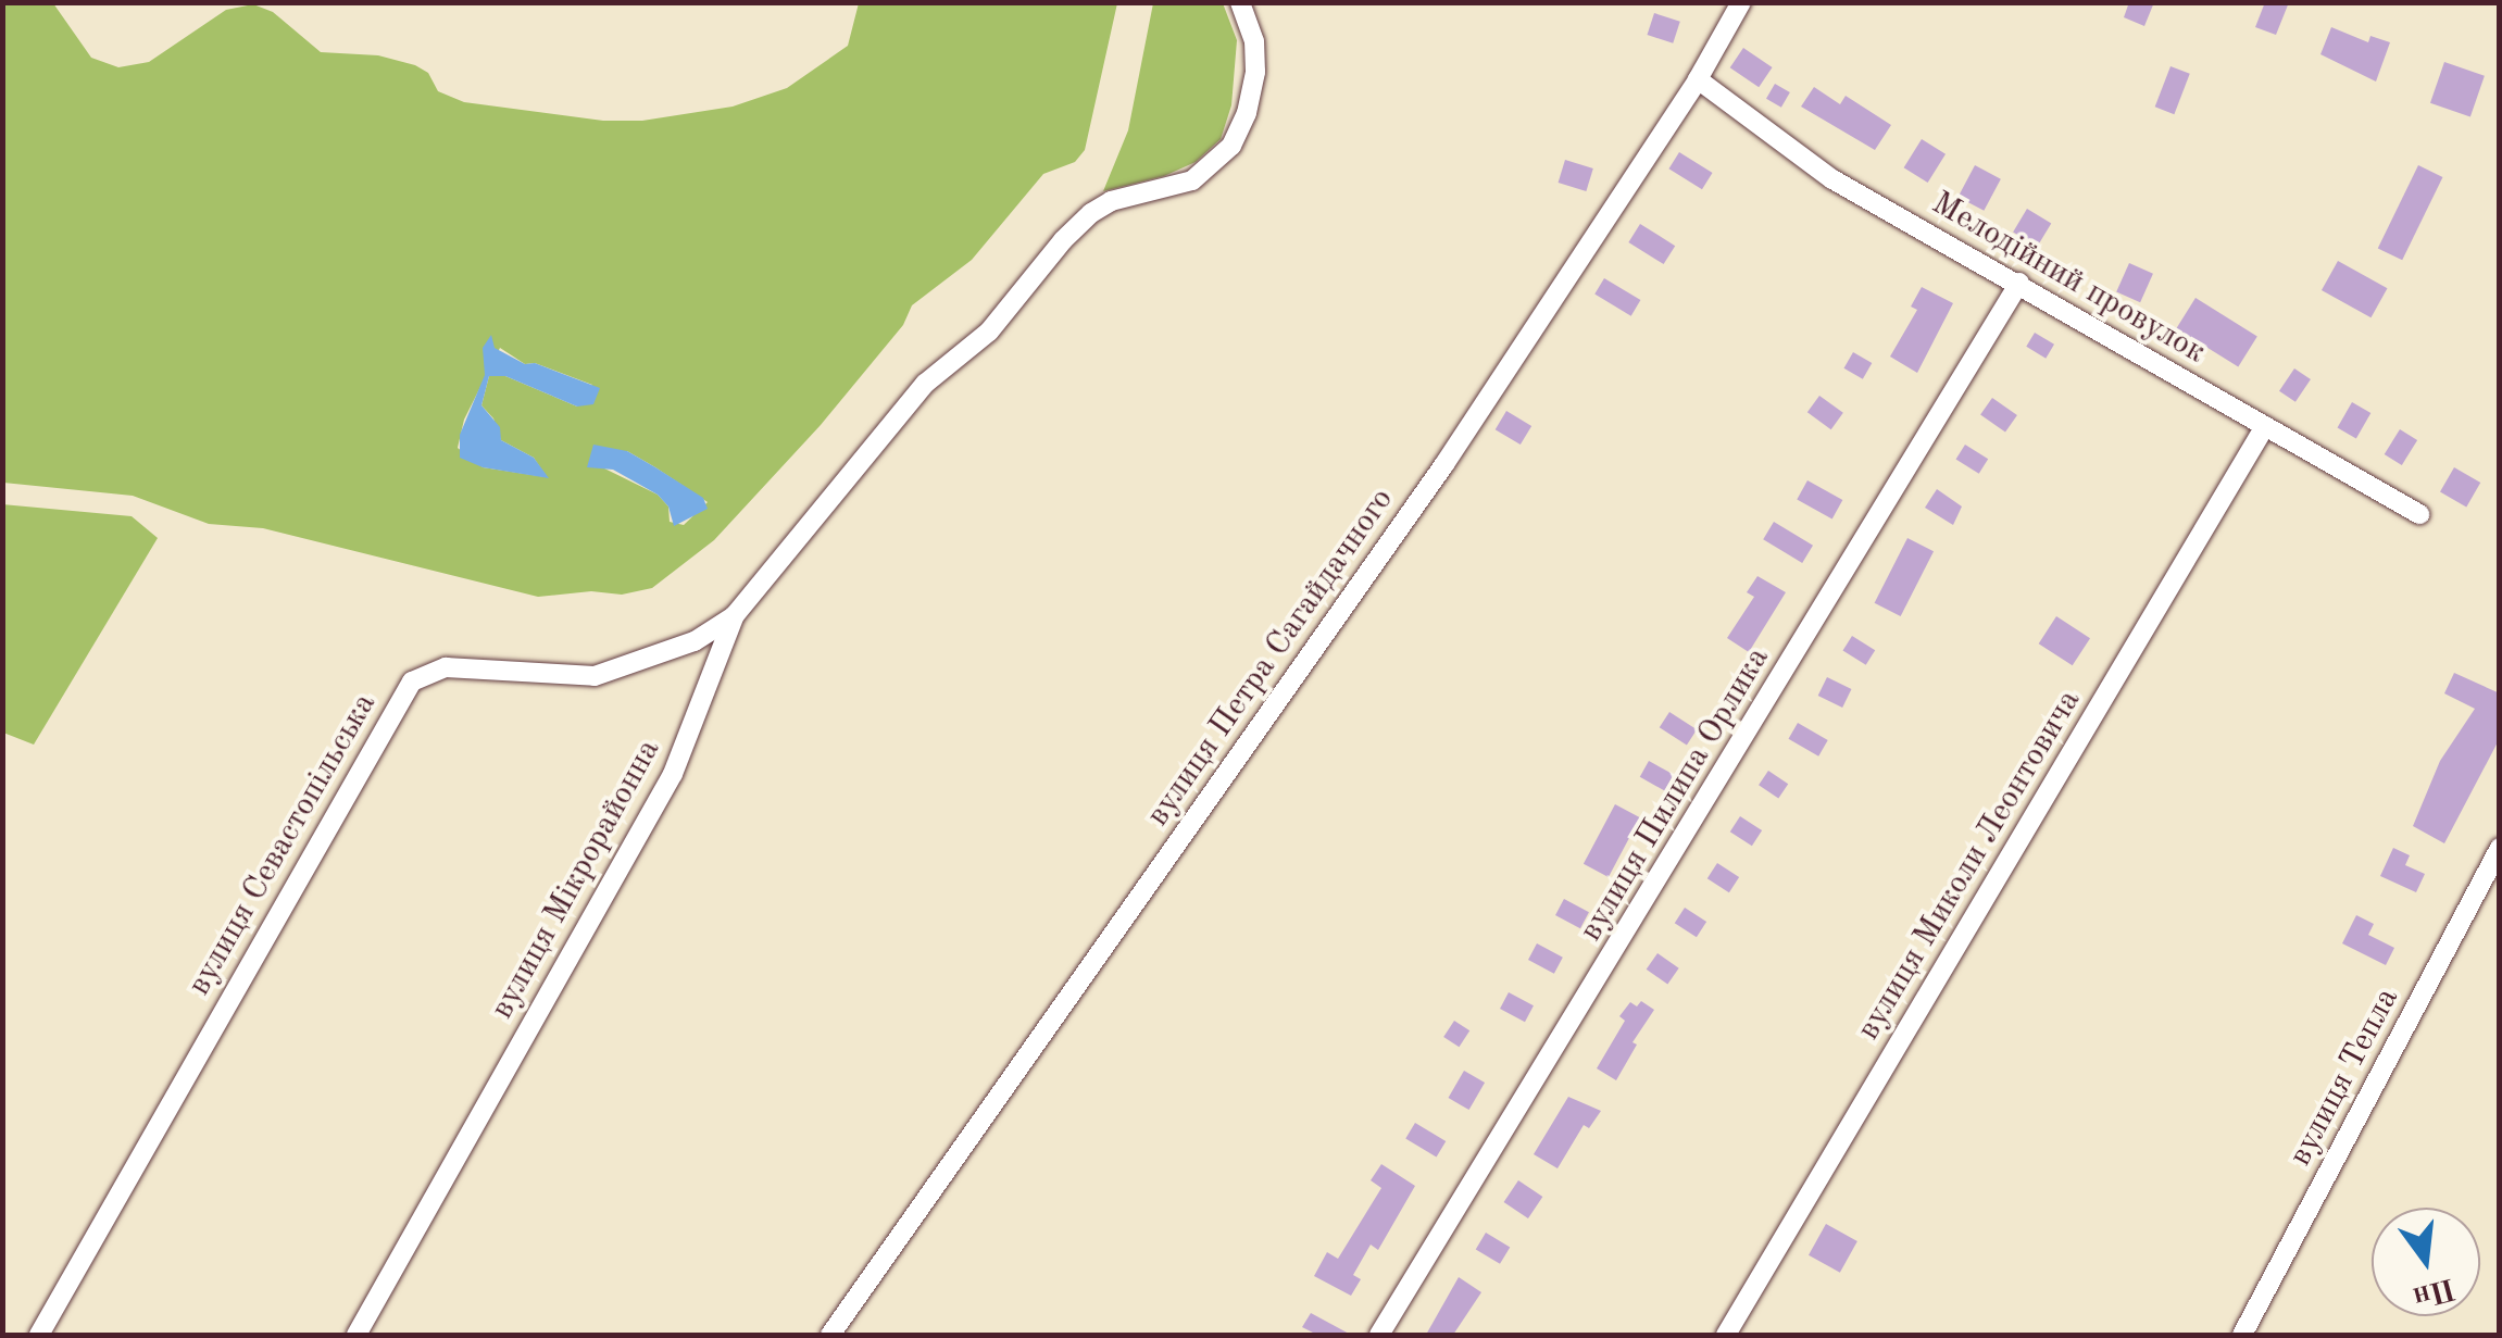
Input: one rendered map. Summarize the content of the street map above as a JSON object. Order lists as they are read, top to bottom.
{
  "streets": {
    "street": [
      "Мелодійний провулок",
      "вулиця Петра Сагайдачного",
      "вулиця Пилипа Орлика",
      "вулиця Севастопільська",
      "вулиця Миколи Леонтовича",
      "вулиця Мікрорайонна",
      "вулиця Тепла"
    ]
  },
  "crossings": [
    ["Мелодійний провулок", "вулиця Петра Сагайдачного"],
    ["Мелодійний провулок", "вулиця Пилипа Орлика"],
    ["Мелодійний провулок", "вулиця Миколи Леонтовича"],
    ["вулиця Севастопільська", "вулиця Мікрорайонна"]
  ],
  "north": "bottom"
}
